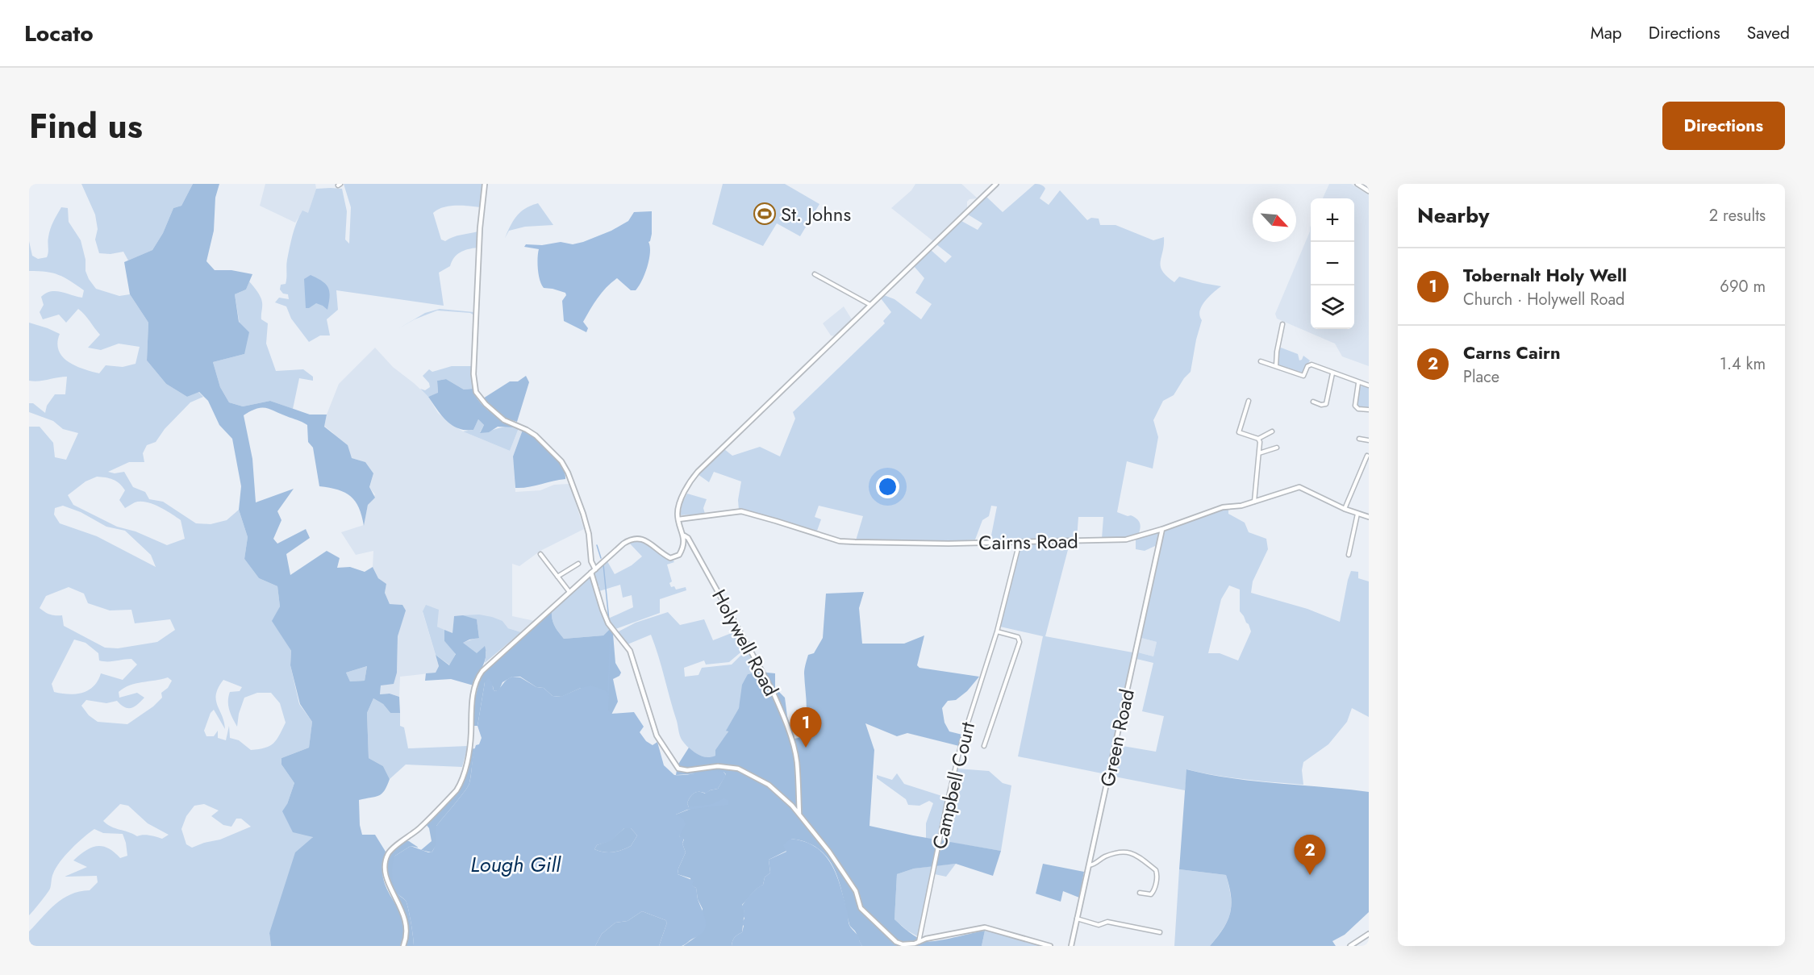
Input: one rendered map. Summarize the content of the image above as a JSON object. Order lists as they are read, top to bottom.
{
  "streets": {
    "street": [
      "Cairns Road",
      "Holywell Road",
      "Green Road",
      "Campbell Court"
    ]
  },
  "crossings": [
    ["Cairns Road", "Holywell Road"],
    ["Cairns Road", "Green Road"],
    ["Cairns Road", "Campbell Court"]
  ],
  "water": ["Lough Gill"],
  "places": {
    "sports": ["St. Johns"]
  },
  "north": "bottom right",
  "page": {
    "header": "Locato",
    "nav": ["Map", "Directions", "Saved"],
    "title": "Find us",
    "buttons": "Directions",
    "heading": ["Nearby", "2 results"],
    "map_buttons": ["+", "−"],
    "list": [
      {
        "mark": "1",
        "name": "Tobernalt Holy Well",
        "note": "Church · Holywell Road",
        "value": "690 m"
      },
      {
        "mark": "2",
        "name": "Carns Cairn",
        "note": "Place",
        "value": "1.4 km"
      }
    ],
    "pins": ["1", "2"]
  }
}
